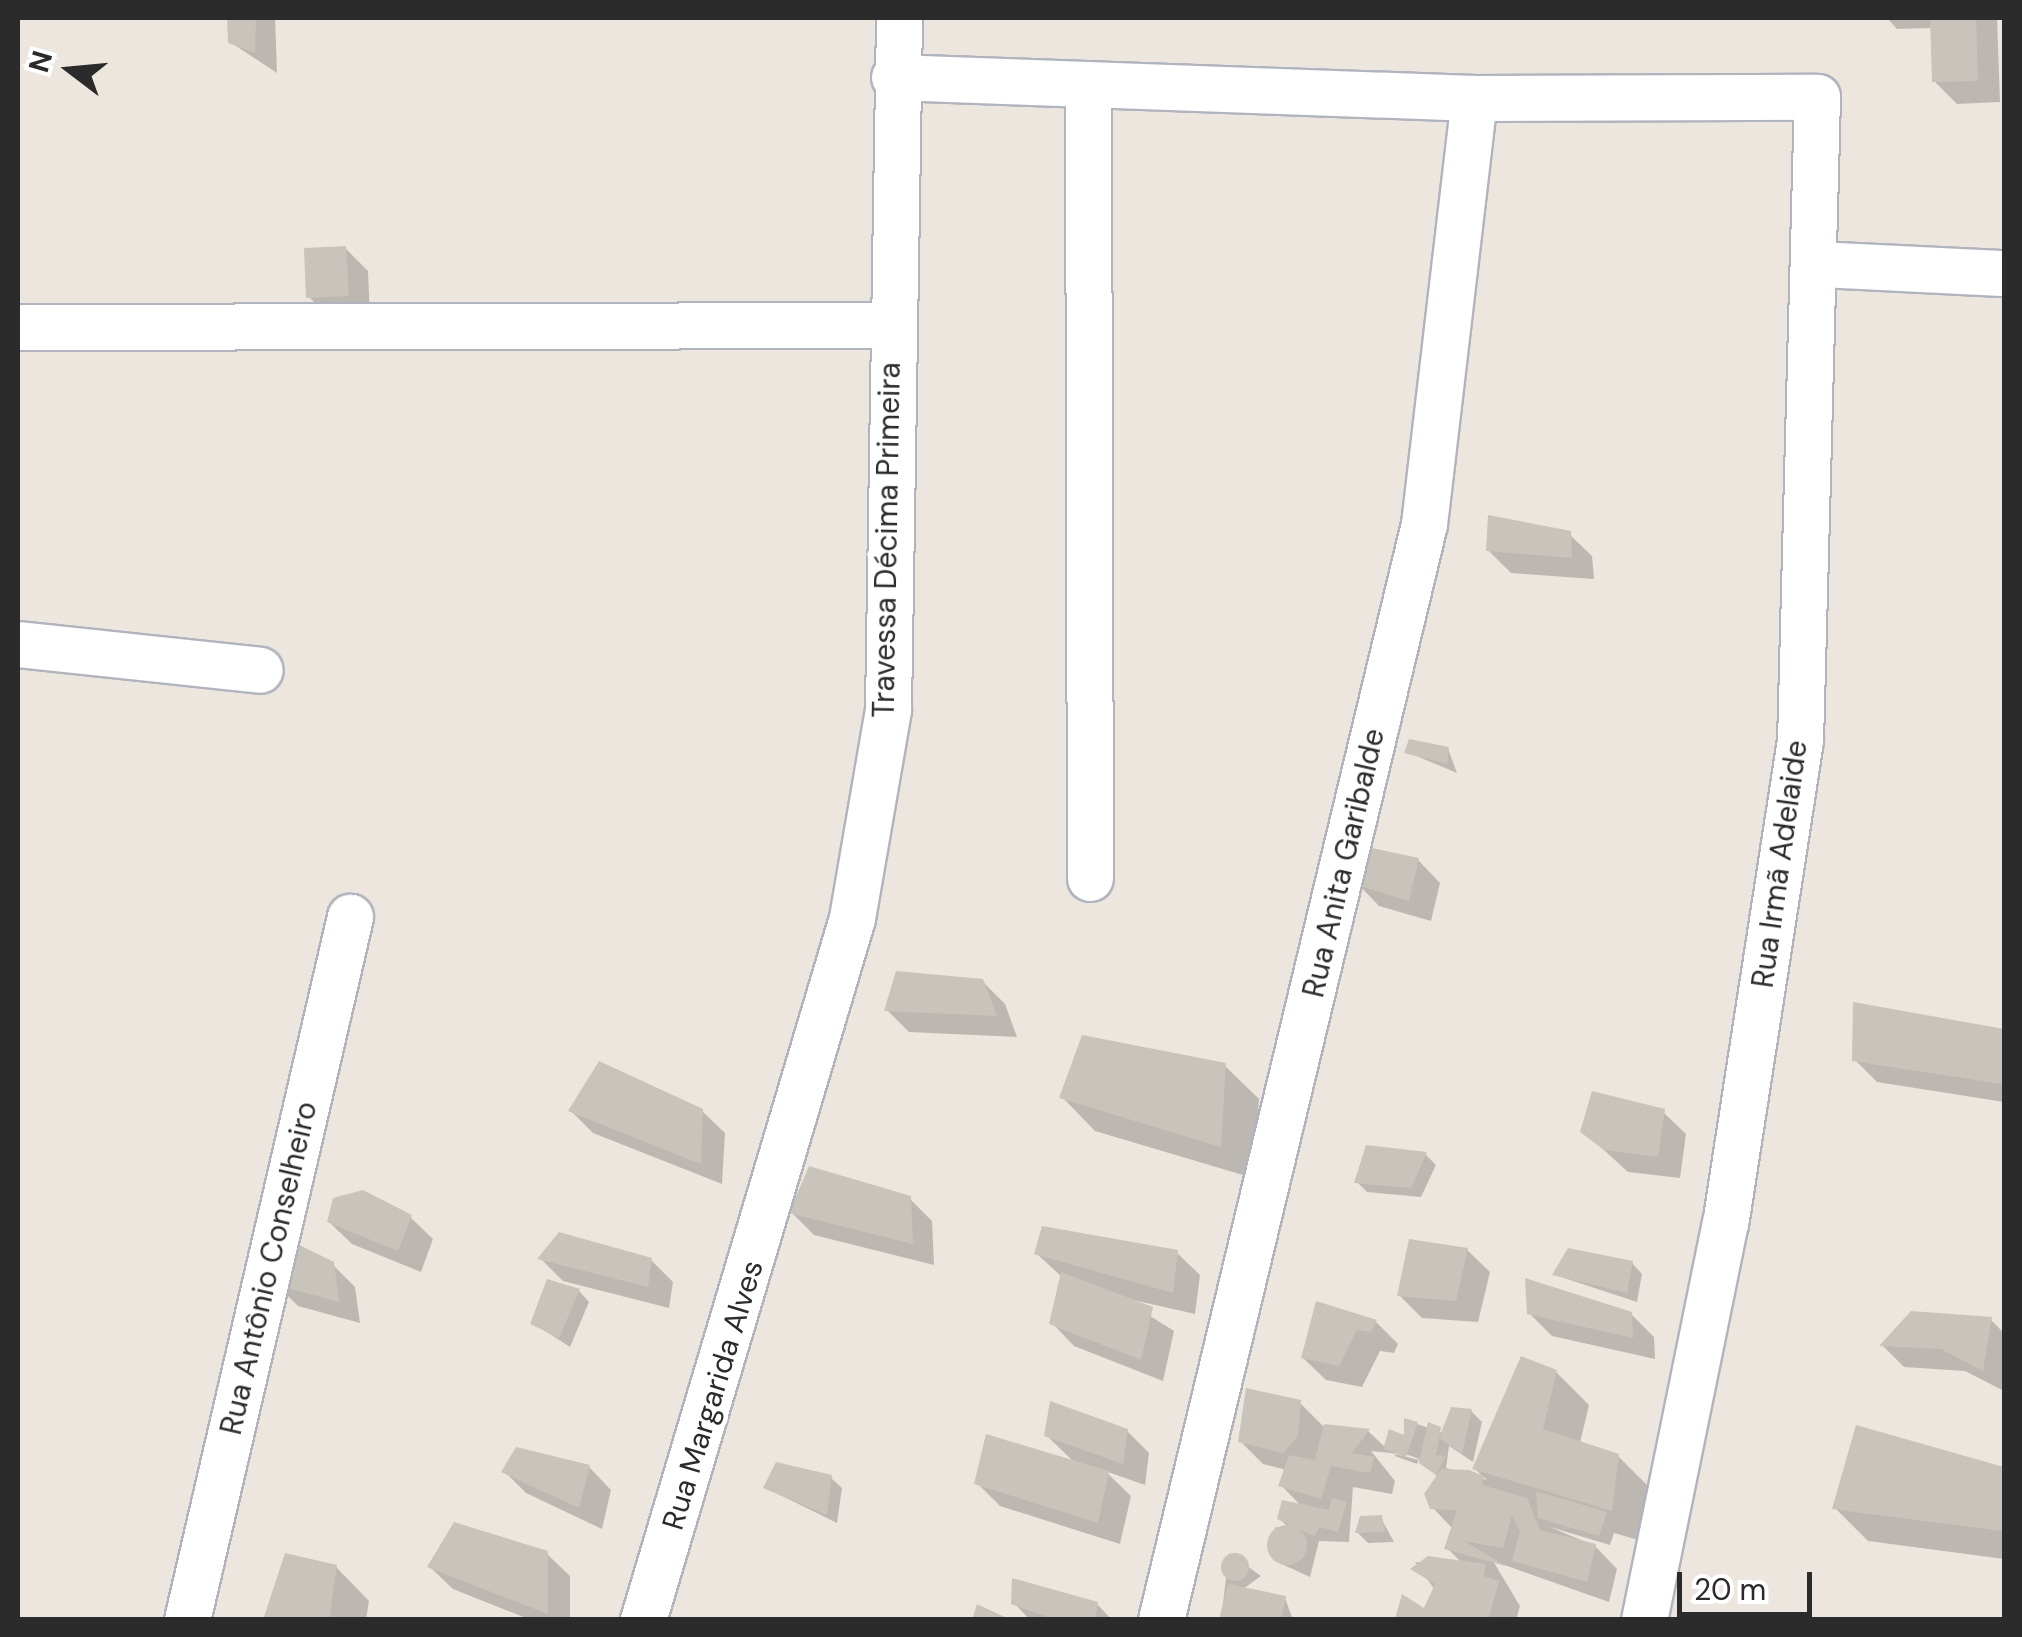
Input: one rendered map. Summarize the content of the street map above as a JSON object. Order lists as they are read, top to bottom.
{
  "streets": {
    "street": [
      "Travessa Décima Primeira",
      "Rua Anita Garibalde",
      "Rua Irmã Adelaide",
      "Rua Antônio Conselheiro",
      "Rua Margarida Alves"
    ]
  },
  "crossings": [
    ["Travessa Décima Primeira", "Rua Margarida Alves"],
    ["Rua Anita Garibalde", "Rua Irmã Adelaide"]
  ],
  "scale_bar": "20 m",
  "north": "left"
}
